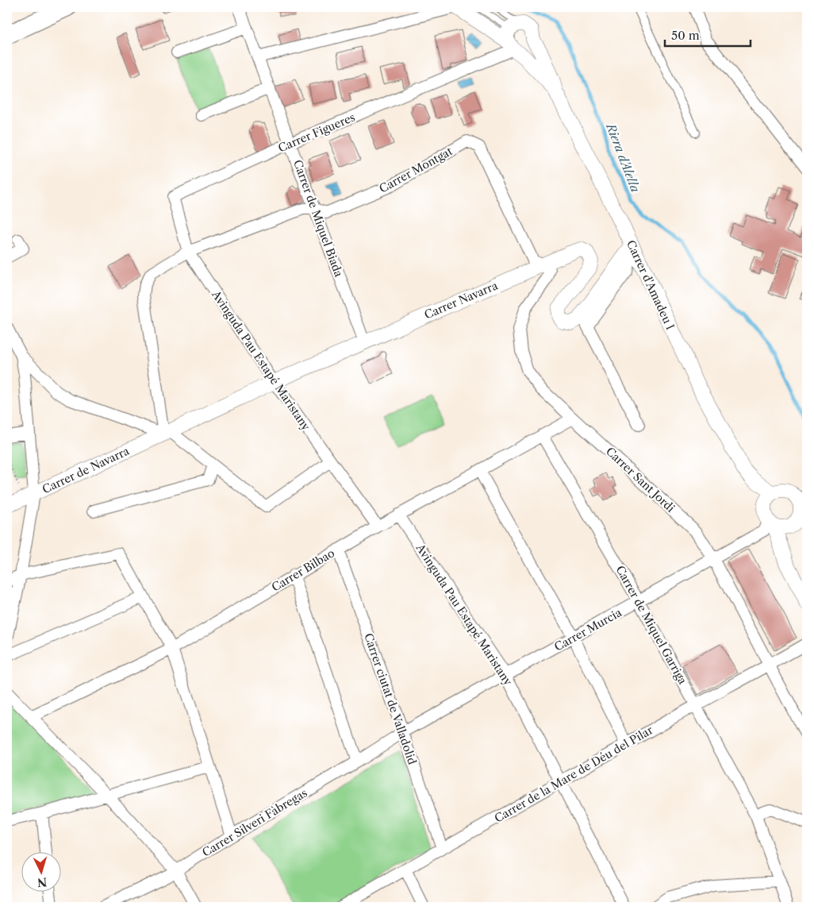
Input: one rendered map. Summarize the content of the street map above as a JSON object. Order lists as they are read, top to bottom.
{
  "streets": {
    "street": [
      "Carrer Figueres",
      "Carrer Montgat",
      "Carrer de Miquel Biada",
      "Carrer d'Amadeu I",
      "Carrer Navarra",
      "Avinguda Pau Estapé Maristany",
      "Carrer de Navarra",
      "Carrer Sant Jordi",
      "Carrer Bilbao",
      "Carrer de Miquel Garriga",
      "Carrer Murcia",
      "Carrer ciutat de Valladolid",
      "Carrer de la Mare de Déu del Pilar",
      "Carrer Silveri Fàbregas"
    ]
  },
  "crossings": [
    ["Carrer Figueres", "Carrer Montgat"],
    ["Carrer Figueres", "Carrer de Miquel Biada"],
    ["Carrer Figueres", "Carrer d'Amadeu I"],
    ["Carrer Figueres", "Avinguda Pau Estapé Maristany"],
    ["Carrer Montgat", "Carrer de Miquel Biada"],
    ["Carrer Montgat", "Carrer Navarra"],
    ["Carrer Montgat", "Avinguda Pau Estapé Maristany"],
    ["Carrer Montgat", "Carrer de Navarra"],
    ["Carrer Montgat", "Carrer Sant Jordi"],
    ["Carrer de Miquel Biada", "Carrer Navarra"],
    ["Carrer d'Amadeu I", "Carrer Navarra"],
    ["Carrer Navarra", "Avinguda Pau Estapé Maristany"],
    ["Carrer Navarra", "Carrer de Navarra"],
    ["Carrer Navarra", "Carrer Sant Jordi"],
    ["Avinguda Pau Estapé Maristany", "Carrer Bilbao"],
    ["Avinguda Pau Estapé Maristany", "Carrer Murcia"],
    ["Avinguda Pau Estapé Maristany", "Carrer de la Mare de Déu del Pilar"],
    ["Carrer Sant Jordi", "Carrer Bilbao"],
    ["Carrer Sant Jordi", "Carrer Murcia"],
    ["Carrer Sant Jordi", "Carrer de la Mare de Déu del Pilar"],
    ["Carrer Bilbao", "Carrer de Miquel Garriga"],
    ["Carrer Bilbao", "Carrer ciutat de Valladolid"],
    ["Carrer de Miquel Garriga", "Carrer Murcia"],
    ["Carrer de Miquel Garriga", "Carrer de la Mare de Déu del Pilar"],
    ["Carrer Murcia", "Carrer ciutat de Valladolid"],
    ["Carrer Murcia", "Carrer Silveri Fàbregas"],
    ["Carrer ciutat de Valladolid", "Carrer de la Mare de Déu del Pilar"],
    ["Carrer ciutat de Valladolid", "Carrer Silveri Fàbregas"]
  ],
  "water": ["Riera d'Alella"],
  "scale_bar": "50 m",
  "north": "bottom"
}
